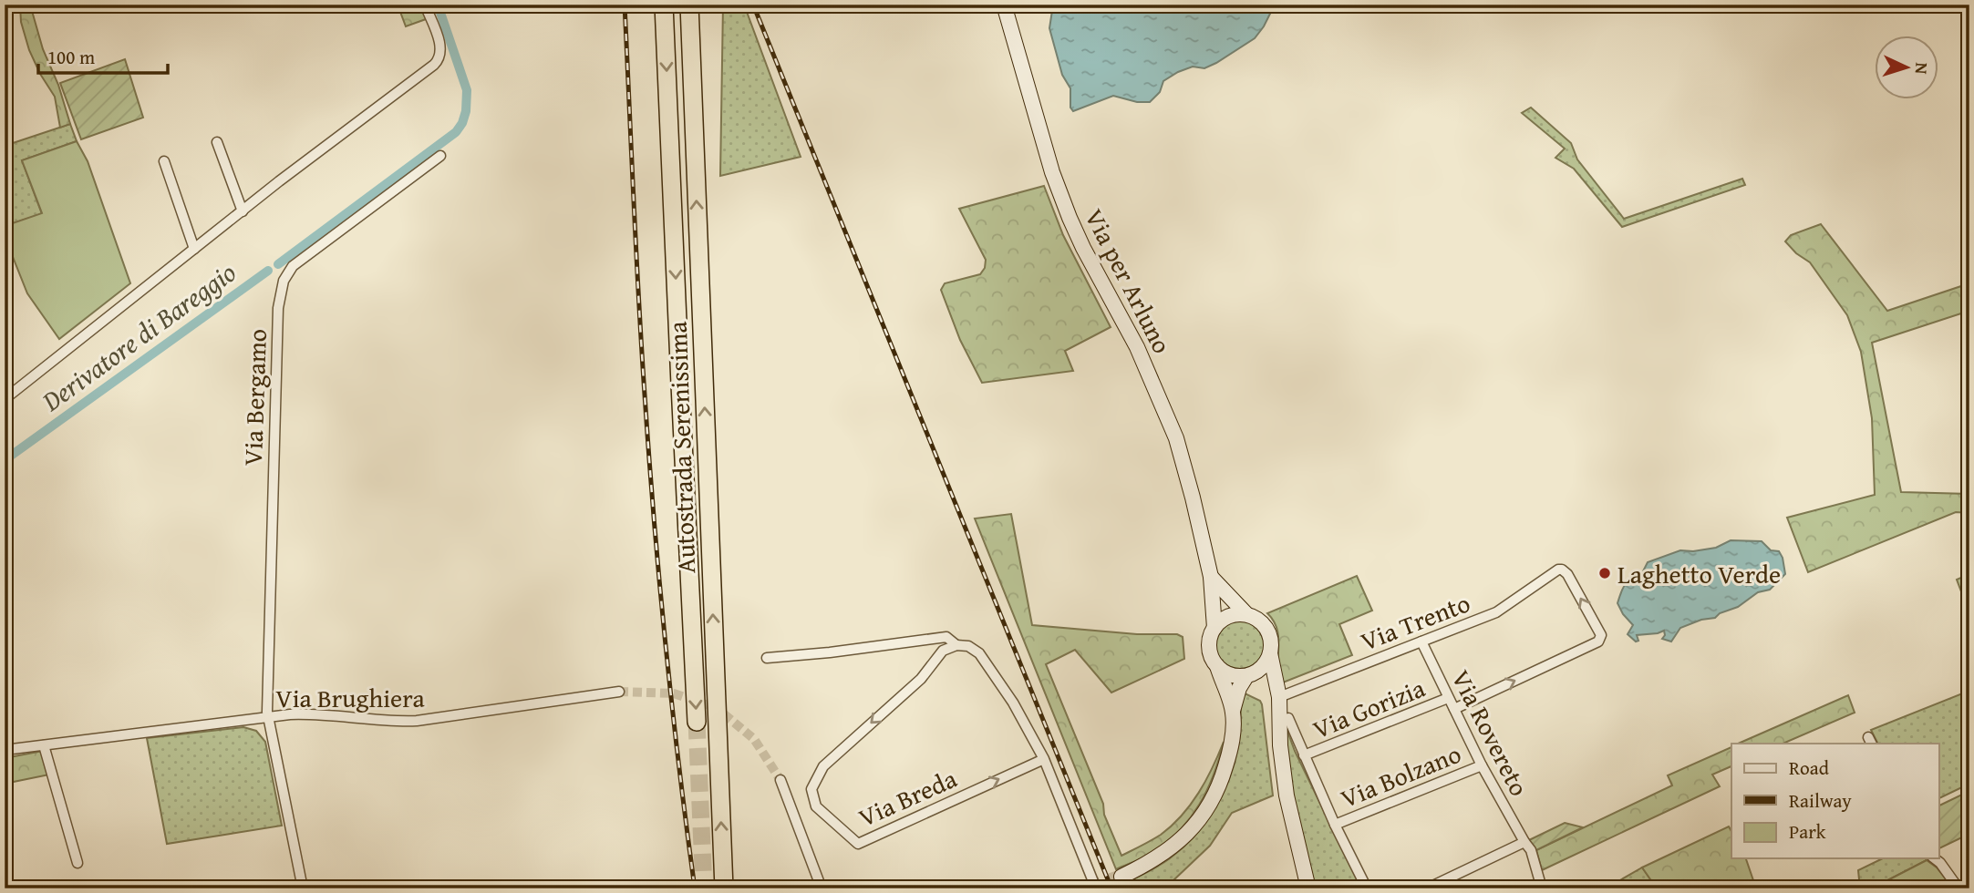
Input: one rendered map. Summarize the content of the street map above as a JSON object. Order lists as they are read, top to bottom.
{
  "streets": {
    "highway": ["Autostrada Serenissima"],
    "street": [
      "Via per Arluno",
      "Via Bergamo",
      "Via Trento",
      "Via Brughiera",
      "Via Gorizia",
      "Via Rovereto",
      "Via Bolzano",
      "Via Breda"
    ]
  },
  "crossings": [
    ["Via Bergamo", "Via Brughiera"],
    ["Via Trento", "Via Rovereto"],
    ["Via Gorizia", "Via Rovereto"],
    ["Via Rovereto", "Via Bolzano"]
  ],
  "water": ["Derivatore di Bareggio"],
  "places": ["Laghetto Verde"],
  "legend": ["Road", "Railway", "Park"],
  "scale_bar": "100 m",
  "north": "right"
}
